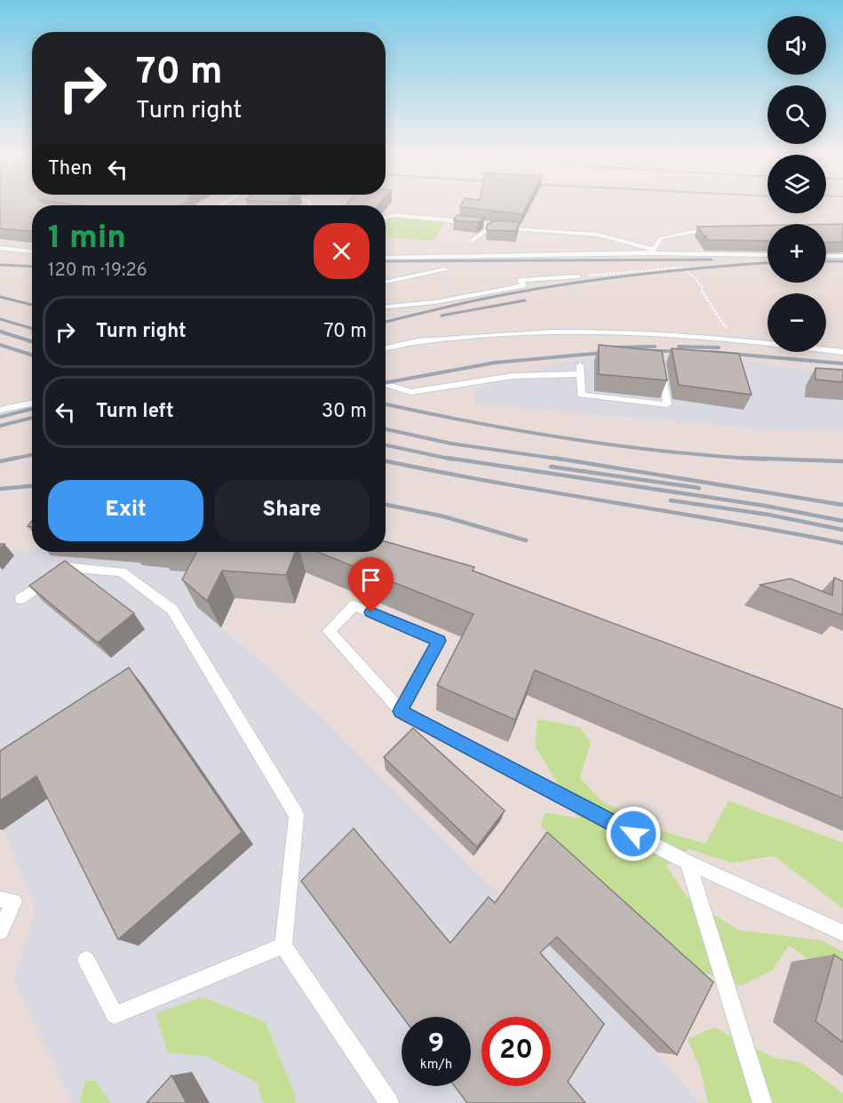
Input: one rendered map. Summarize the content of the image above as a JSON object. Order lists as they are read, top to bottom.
{
  "page": {
    "map_buttons": ["+", "−"],
    "turn": ["70 m", "Turn right"],
    "then": "Then",
    "heading": ["1 min", "120 m · 19:26"],
    "list": [
      {
        "name": "Turn right",
        "value": "70 m"
      },
      {
        "name": "Turn left",
        "value": "30 m"
      }
    ],
    "buttons": ["Exit", "Share"],
    "speed": "9 km/h",
    "limit": "20"
  }
}
